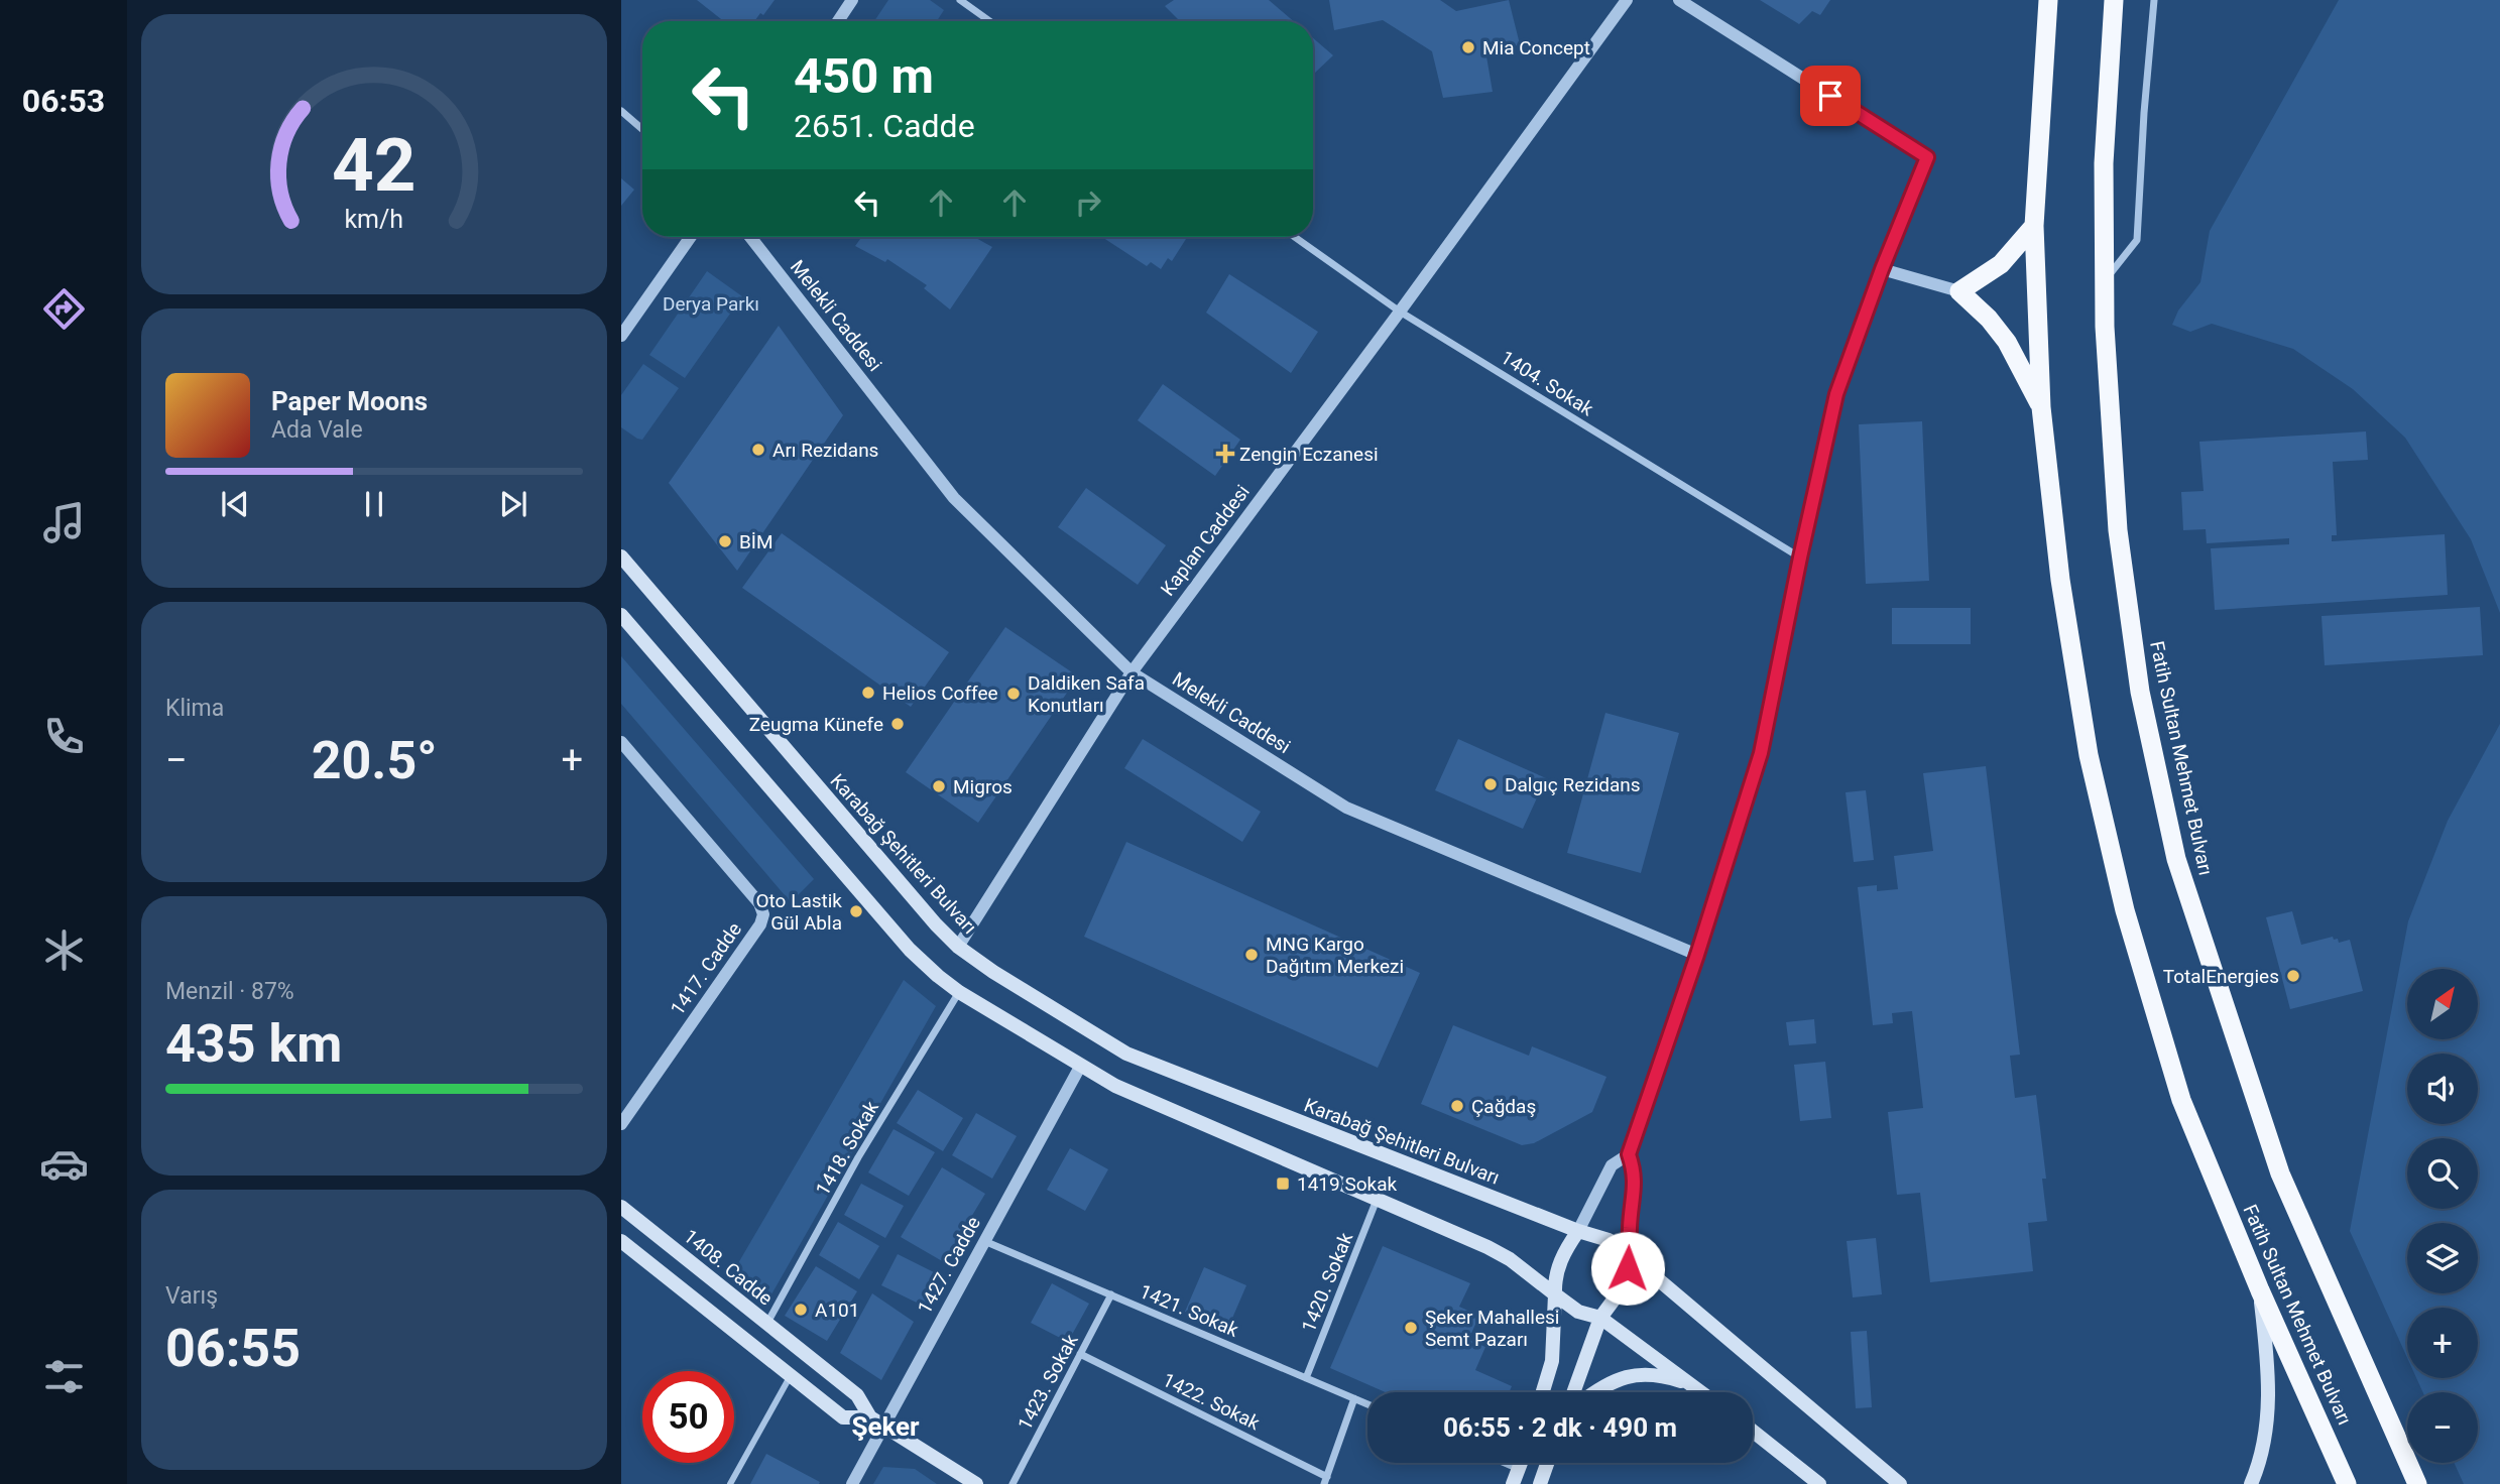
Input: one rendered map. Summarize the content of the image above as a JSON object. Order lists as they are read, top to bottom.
{
  "streets": {
    "highway": ["Fatih Sultan Mehmet Bulvarı"],
    "main road": ["Karabağ Şehitleri Bulvarı", "1408. Cadde"],
    "street": [
      "Melekli Caddesi",
      "1404. Sokak",
      "Kaplan Caddesi",
      "1417. Cadde",
      "1418. Sokak",
      "1427. Cadde",
      "1420. Sokak",
      "1421. Sokak",
      "1423. Sokak",
      "1422. Sokak"
    ]
  },
  "crossings": [
    ["Melekli Caddesi", "Kaplan Caddesi"],
    ["1404. Sokak", "Kaplan Caddesi"],
    ["Kaplan Caddesi", "Karabağ Şehitleri Bulvarı"],
    ["1418. Sokak", "1408. Cadde"],
    ["1427. Cadde", "1408. Cadde"],
    ["1427. Cadde", "1421. Sokak"],
    ["1420. Sokak", "1421. Sokak"],
    ["1421. Sokak", "1423. Sokak"],
    ["1423. Sokak", "1422. Sokak"]
  ],
  "districts": ["Şeker"],
  "parks": ["Derya Parkı"],
  "places": {
    "other": [
      "Mia Concept",
      "Arı Rezidans",
      "BİM",
      "Helios Coffee",
      "Daldiken Safa Konutları",
      "Zeugma Künefe",
      "Dalgıç Rezidans",
      "Migros",
      "Oto Lastik Gül Abla",
      "MNG Kargo Dağıtım Merkezi",
      "TotalEnergies",
      "Çağdaş",
      "A101",
      "Şeker Mahallesi Semt Pazarı"
    ],
    "health": ["Zengin Eczanesi"],
    "transit": ["1419 Sokak"]
  },
  "north": "top right",
  "page": {
    "tabs": "06:53",
    "turn": ["450 m", "2651. Cadde"],
    "song": ["Paper Moons", "Ada Vale"],
    "tile": [
      "Klima",
      ["Menzil · 87%", "435 km"],
      ["Varış", "06:55"]
    ],
    "heat": ["−", "20.5°", "+"],
    "map_buttons": ["+", "−"],
    "limit": "50",
    "trip": "06:55 · 2 dk · 490 m",
    "gauge": ["42", "km/h"]
  }
}
